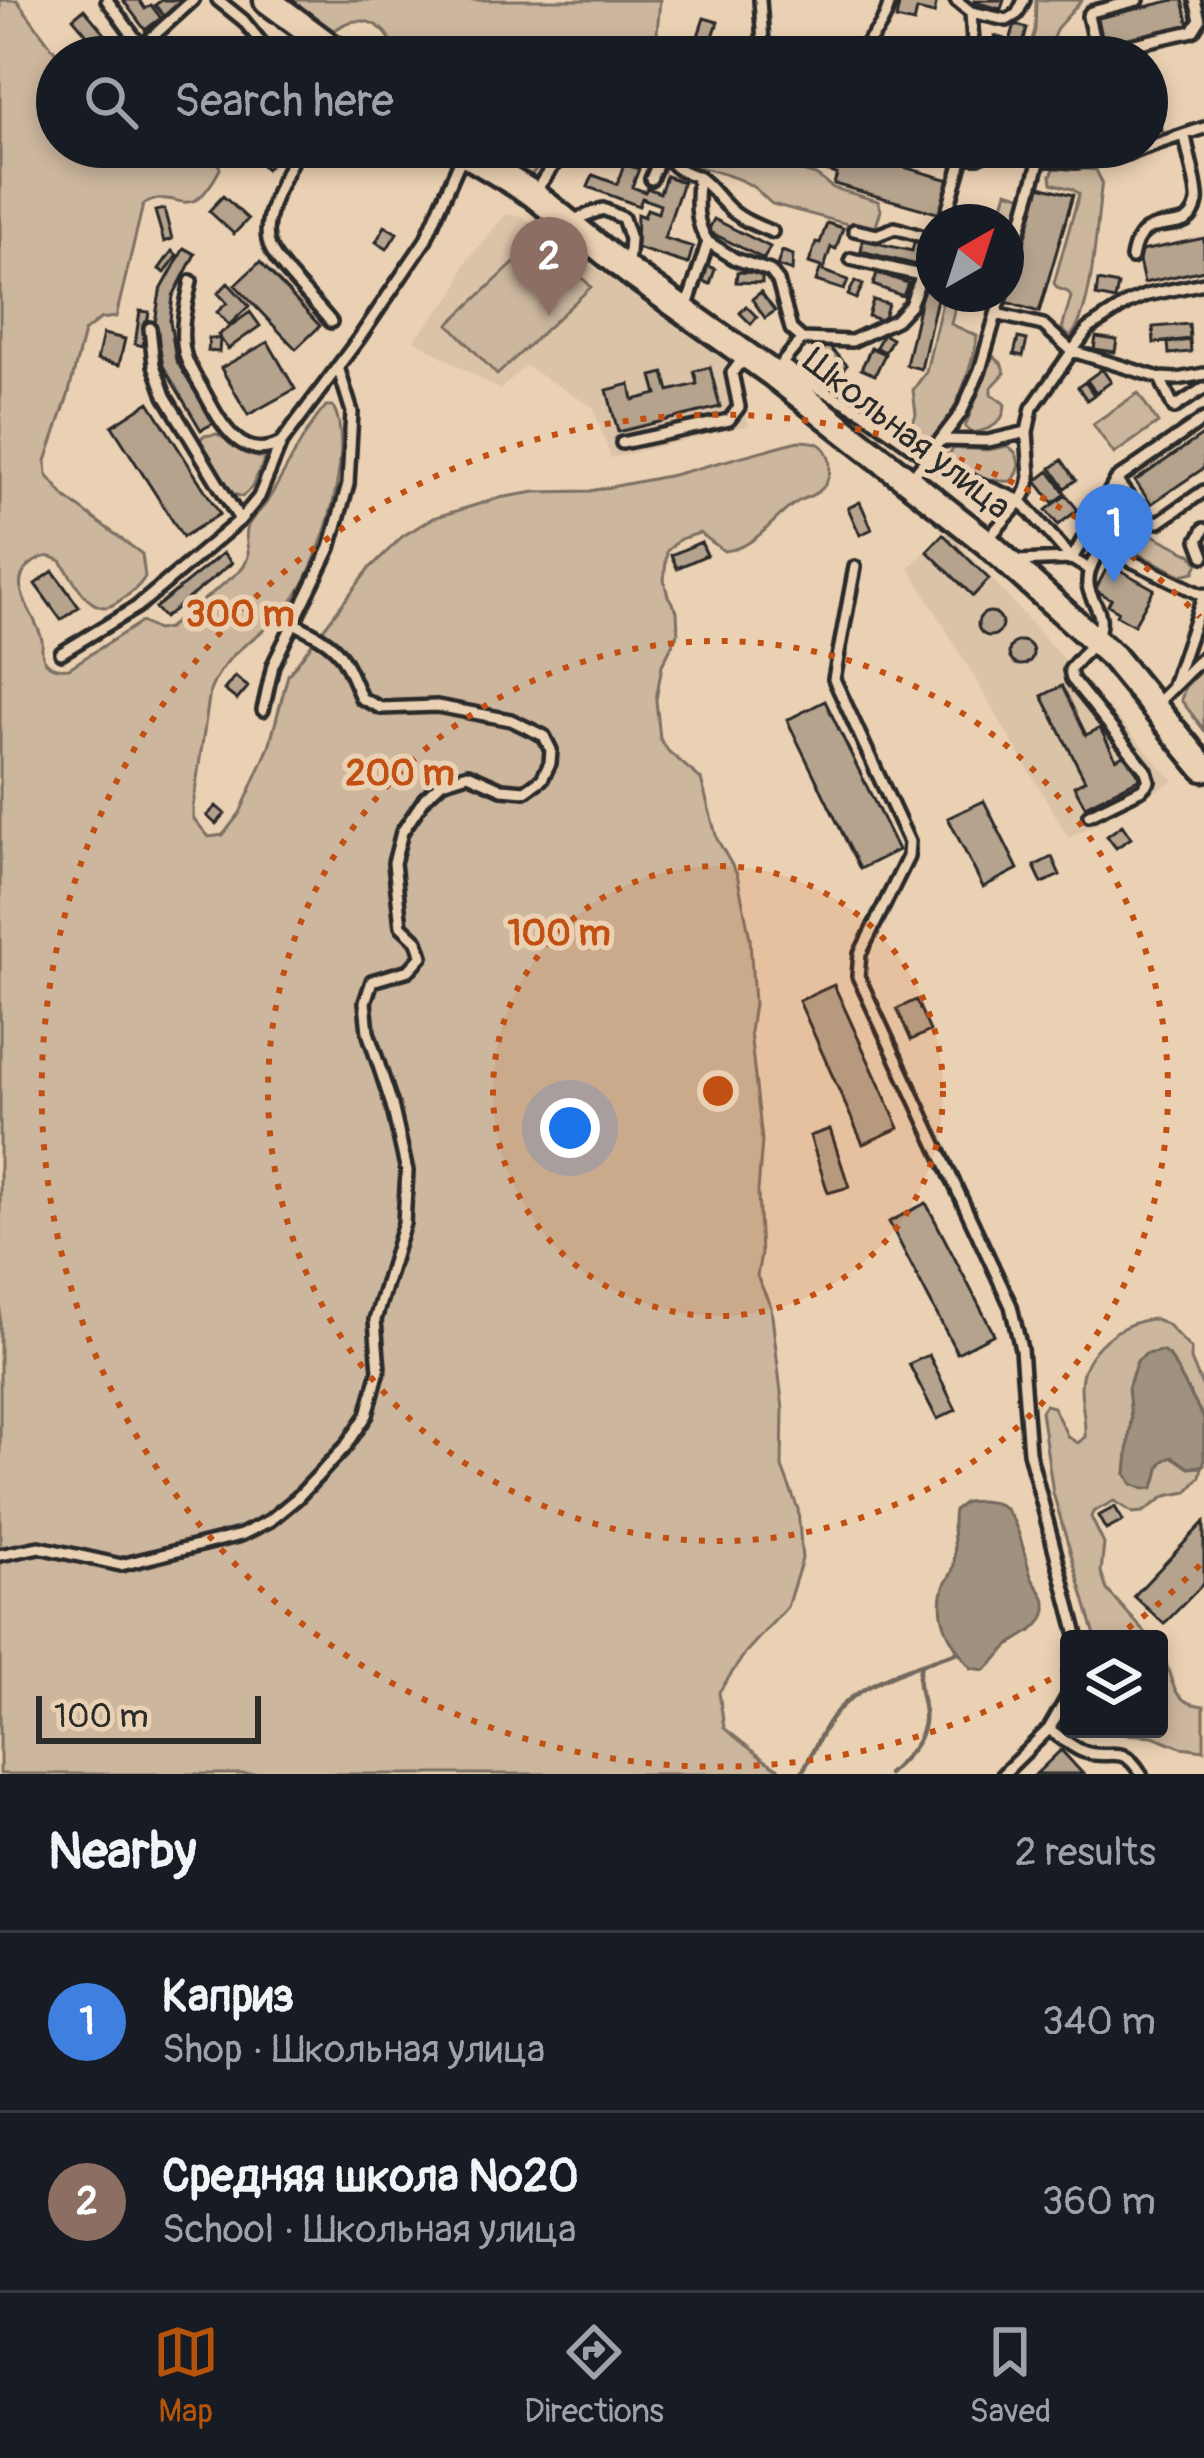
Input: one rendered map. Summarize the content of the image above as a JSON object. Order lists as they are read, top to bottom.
{
  "streets": {
    "main road": ["Школьная улица"]
  },
  "scale_bar": "100 m",
  "north": "top right",
  "page": {
    "search": "Search here",
    "pins": ["2", "1"],
    "scale": "100 m",
    "heading": ["Nearby", "2 results"],
    "list": [
      {
        "mark": "1",
        "name": "Каприз",
        "note": "Shop · Школьная улица",
        "value": "340 m"
      },
      {
        "mark": "2",
        "name": "Средняя школа №20",
        "note": "School · Школьная улица",
        "value": "360 m"
      }
    ],
    "nav": ["Map", "Directions", "Saved"]
  },
  "rings": ["300 m", "200 m", "100 m"]
}
